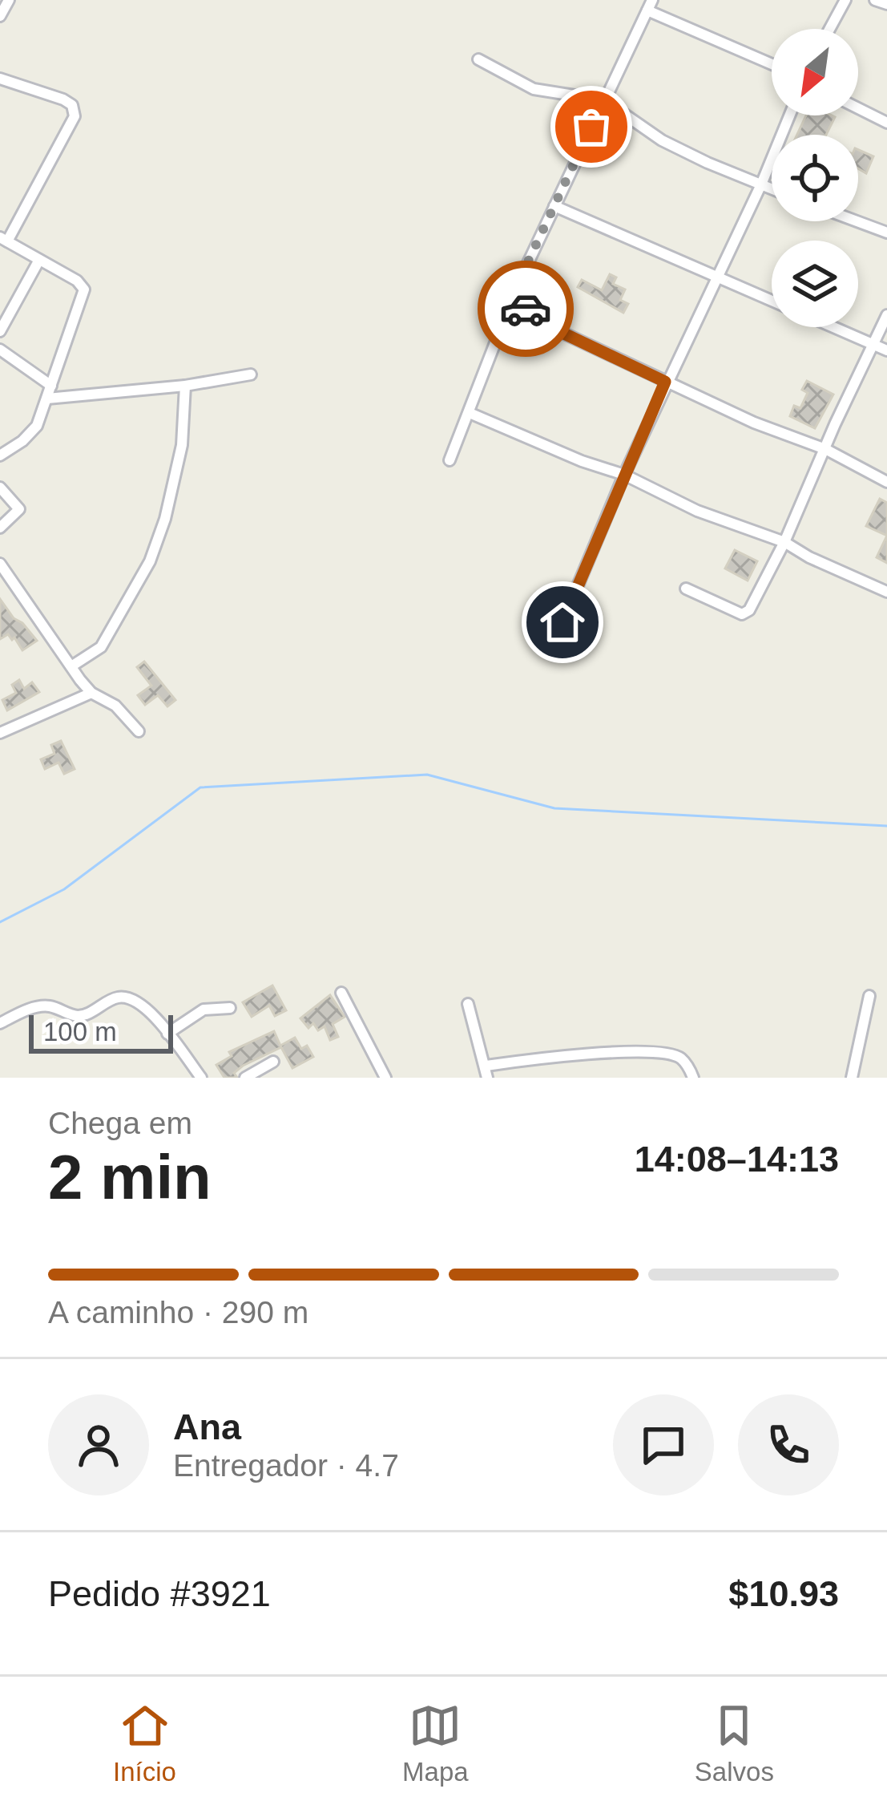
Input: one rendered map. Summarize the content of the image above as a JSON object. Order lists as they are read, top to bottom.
{
  "scale_bar": "100 m",
  "north": "bottom left",
  "page": {
    "scale": "100 m",
    "heading": ["2 min", "Chega em", "14:08–14:13"],
    "panel": [
      "Ana",
      "Entregador · 4.7",
      "Pedido #3921",
      "$10.93"
    ],
    "bar": "A caminho · 290 m",
    "tabs": ["Início", "Mapa", "Salvos"]
  }
}
